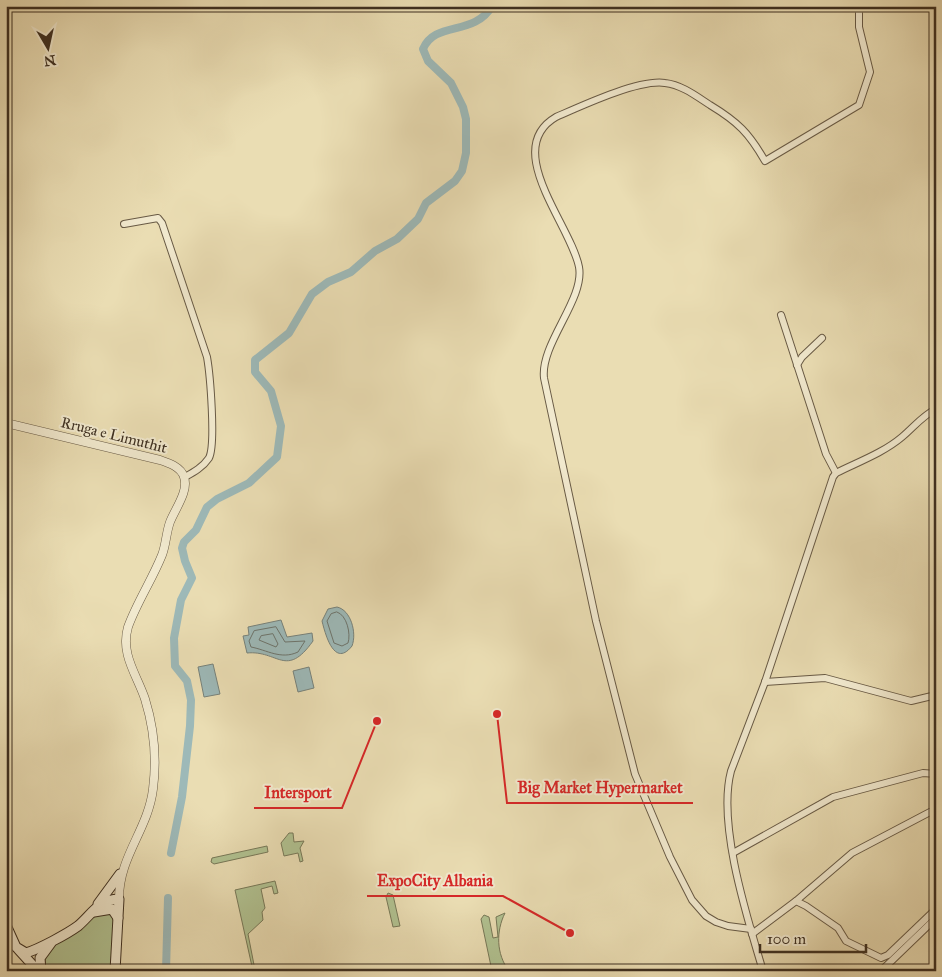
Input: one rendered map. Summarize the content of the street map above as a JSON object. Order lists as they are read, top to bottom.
{
  "streets": {
    "street": ["Rruga e Limuthit"]
  },
  "places": ["Big Market Hypermarket", "Intersport", "ExpoCity Albania"],
  "scale_bar": "100 m",
  "north": "bottom"
}
